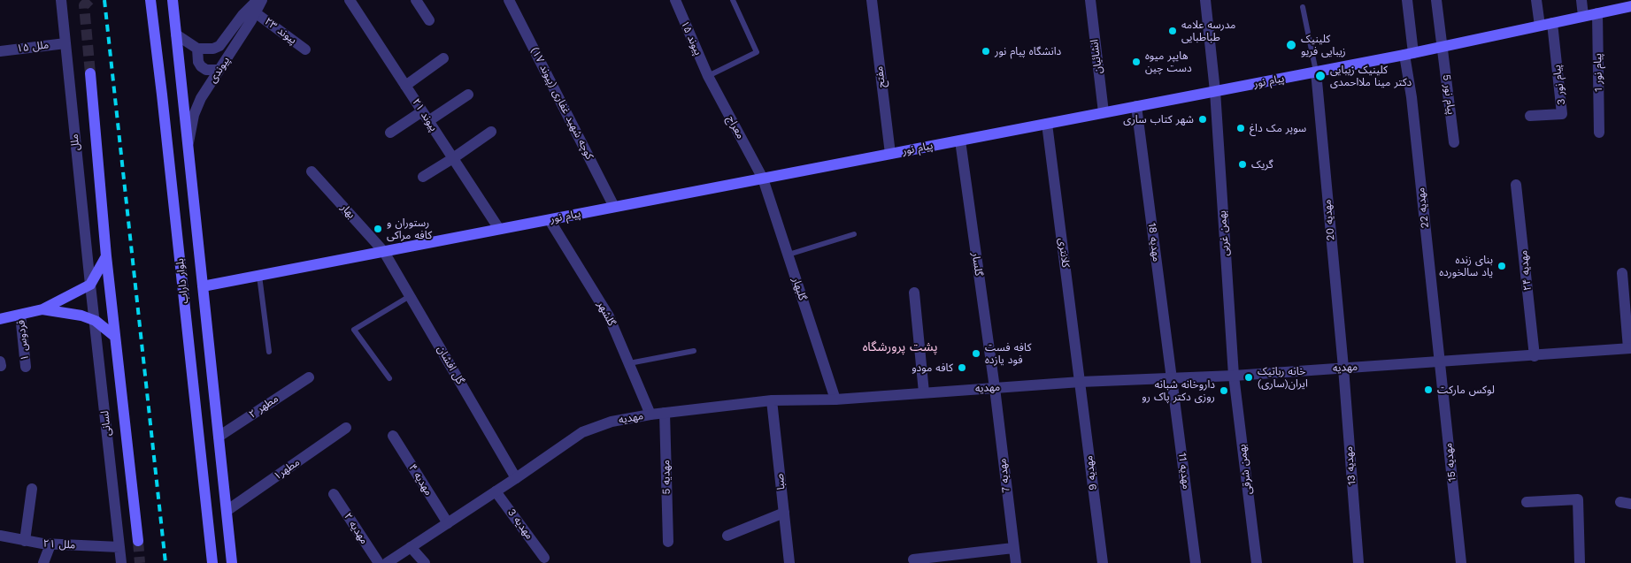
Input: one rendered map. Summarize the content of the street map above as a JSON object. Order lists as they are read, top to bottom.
{
  "streets": {
    "main road": ["پیام نور", "بلوار داراب"],
    "street": [
      "پیوند ۲۳",
      "پیوند ۱۵",
      "ملل ۱۵",
      "انشائیان",
      "پیوندی",
      "پیام نور 1",
      "مفتح",
      "پیام نور 3",
      "پیام نور 5",
      "کوچه شهید غفاری (پیوند ۱۷)",
      "پیوند ۲۱",
      "معراج",
      "ملل",
      "مهدیه 22",
      "بهار",
      "مهدیه 20",
      "بهمن غربی",
      "مهدیه 18",
      "کلانتری",
      "گلسار",
      "مهدیه ۲۴",
      "گلبهار",
      "گلشهر",
      "فردوس ۱",
      "گل افشان",
      "مهدیه",
      "مطهر ۲",
      "لسانی",
      "مهدیه 15",
      "مهدیه 13",
      "مطهر۱",
      "بهمن شرقی",
      "مهدیه 11",
      "مهدیه 9",
      "مهدیه 7",
      "مهدیه 5",
      "مهدیه ۴",
      "صبا",
      "مهدیه 3",
      "مهدیه ۲",
      "ملل ۲۱"
    ]
  },
  "crossings": [
    ["پیوند ۲۳", "پیوندی"],
    ["پیوند ۱۵", "معراج"],
    ["ملل ۱۵", "ملل"],
    ["انشائیان", "پیام نور"],
    ["پیوندی", "بلوار داراب"],
    ["پیام نور 1", "پیام نور"],
    ["مفتح", "پیام نور"],
    ["پیام نور", "پیام نور 3"],
    ["پیام نور", "پیام نور 5"],
    ["پیام نور", "کوچه شهید غفاری (پیوند ۱۷)"],
    ["پیام نور", "پیوند ۲۱"],
    ["پیام نور", "معراج"],
    ["پیام نور", "مهدیه 22"],
    ["پیام نور", "بهار"],
    ["پیام نور", "مهدیه 20"],
    ["پیام نور", "بهمن غربی"],
    ["پیام نور", "مهدیه 18"],
    ["پیام نور", "کلانتری"],
    ["پیام نور", "گلسار"],
    ["پیام نور", "بلوار داراب"],
    ["پیام نور", "گلبهار"],
    ["پیام نور", "گلشهر"],
    ["پیام نور", "گل افشان"],
    ["معراج", "گلبهار"],
    ["ملل", "لسانی"],
    ["مهدیه 22", "مهدیه"],
    ["مهدیه 22", "مهدیه 15"],
    ["بهار", "گل افشان"],
    ["مهدیه 20", "مهدیه"],
    ["مهدیه 20", "مهدیه 13"],
    ["بهمن غربی", "مهدیه"],
    ["بهمن غربی", "بهمن شرقی"],
    ["مهدیه 18", "مهدیه"],
    ["مهدیه 18", "مهدیه 11"],
    ["کلانتری", "مهدیه"],
    ["کلانتری", "مهدیه 9"],
    ["گلسار", "مهدیه"],
    ["گلسار", "مهدیه 7"],
    ["مهدیه ۲۴", "مهدیه"],
    ["بلوار داراب", "مطهر ۲"],
    ["بلوار داراب", "مطهر۱"],
    ["گلبهار", "مهدیه"],
    ["گلشهر", "مهدیه"],
    ["گل افشان", "مهدیه"],
    ["مهدیه", "مهدیه 15"],
    ["مهدیه", "مهدیه 13"],
    ["مهدیه", "بهمن شرقی"],
    ["مهدیه", "مهدیه 11"],
    ["مهدیه", "مهدیه 9"],
    ["مهدیه", "مهدیه 7"],
    ["مهدیه", "مهدیه 5"],
    ["مهدیه", "مهدیه ۴"],
    ["مهدیه", "صبا"],
    ["مهدیه", "مهدیه 3"],
    ["لسانی", "ملل ۲۱"]
  ],
  "districts": ["پشت پرورشگاه"],
  "places": [
    "مدرسه علامه طباطبایی",
    "کلینیک زیبایی فریو",
    "دانشگاه پیام نور",
    "هایپر میوه دست چین",
    "کلینیک زیبایی دکتر مینا ملااحمدی",
    "شهر کتاب ساری",
    "سوپر مک داغ",
    "گریک",
    "رستوران و کافه مراکی",
    "بنای زنده یاد سالخورده",
    "کافه فست فود یازده",
    "کافه مودو",
    "خانه رباتیک ایران(ساری)",
    "لوکس مارکت",
    "داروخانه شبانه روزی دکتر پاک رو"
  ]
}
